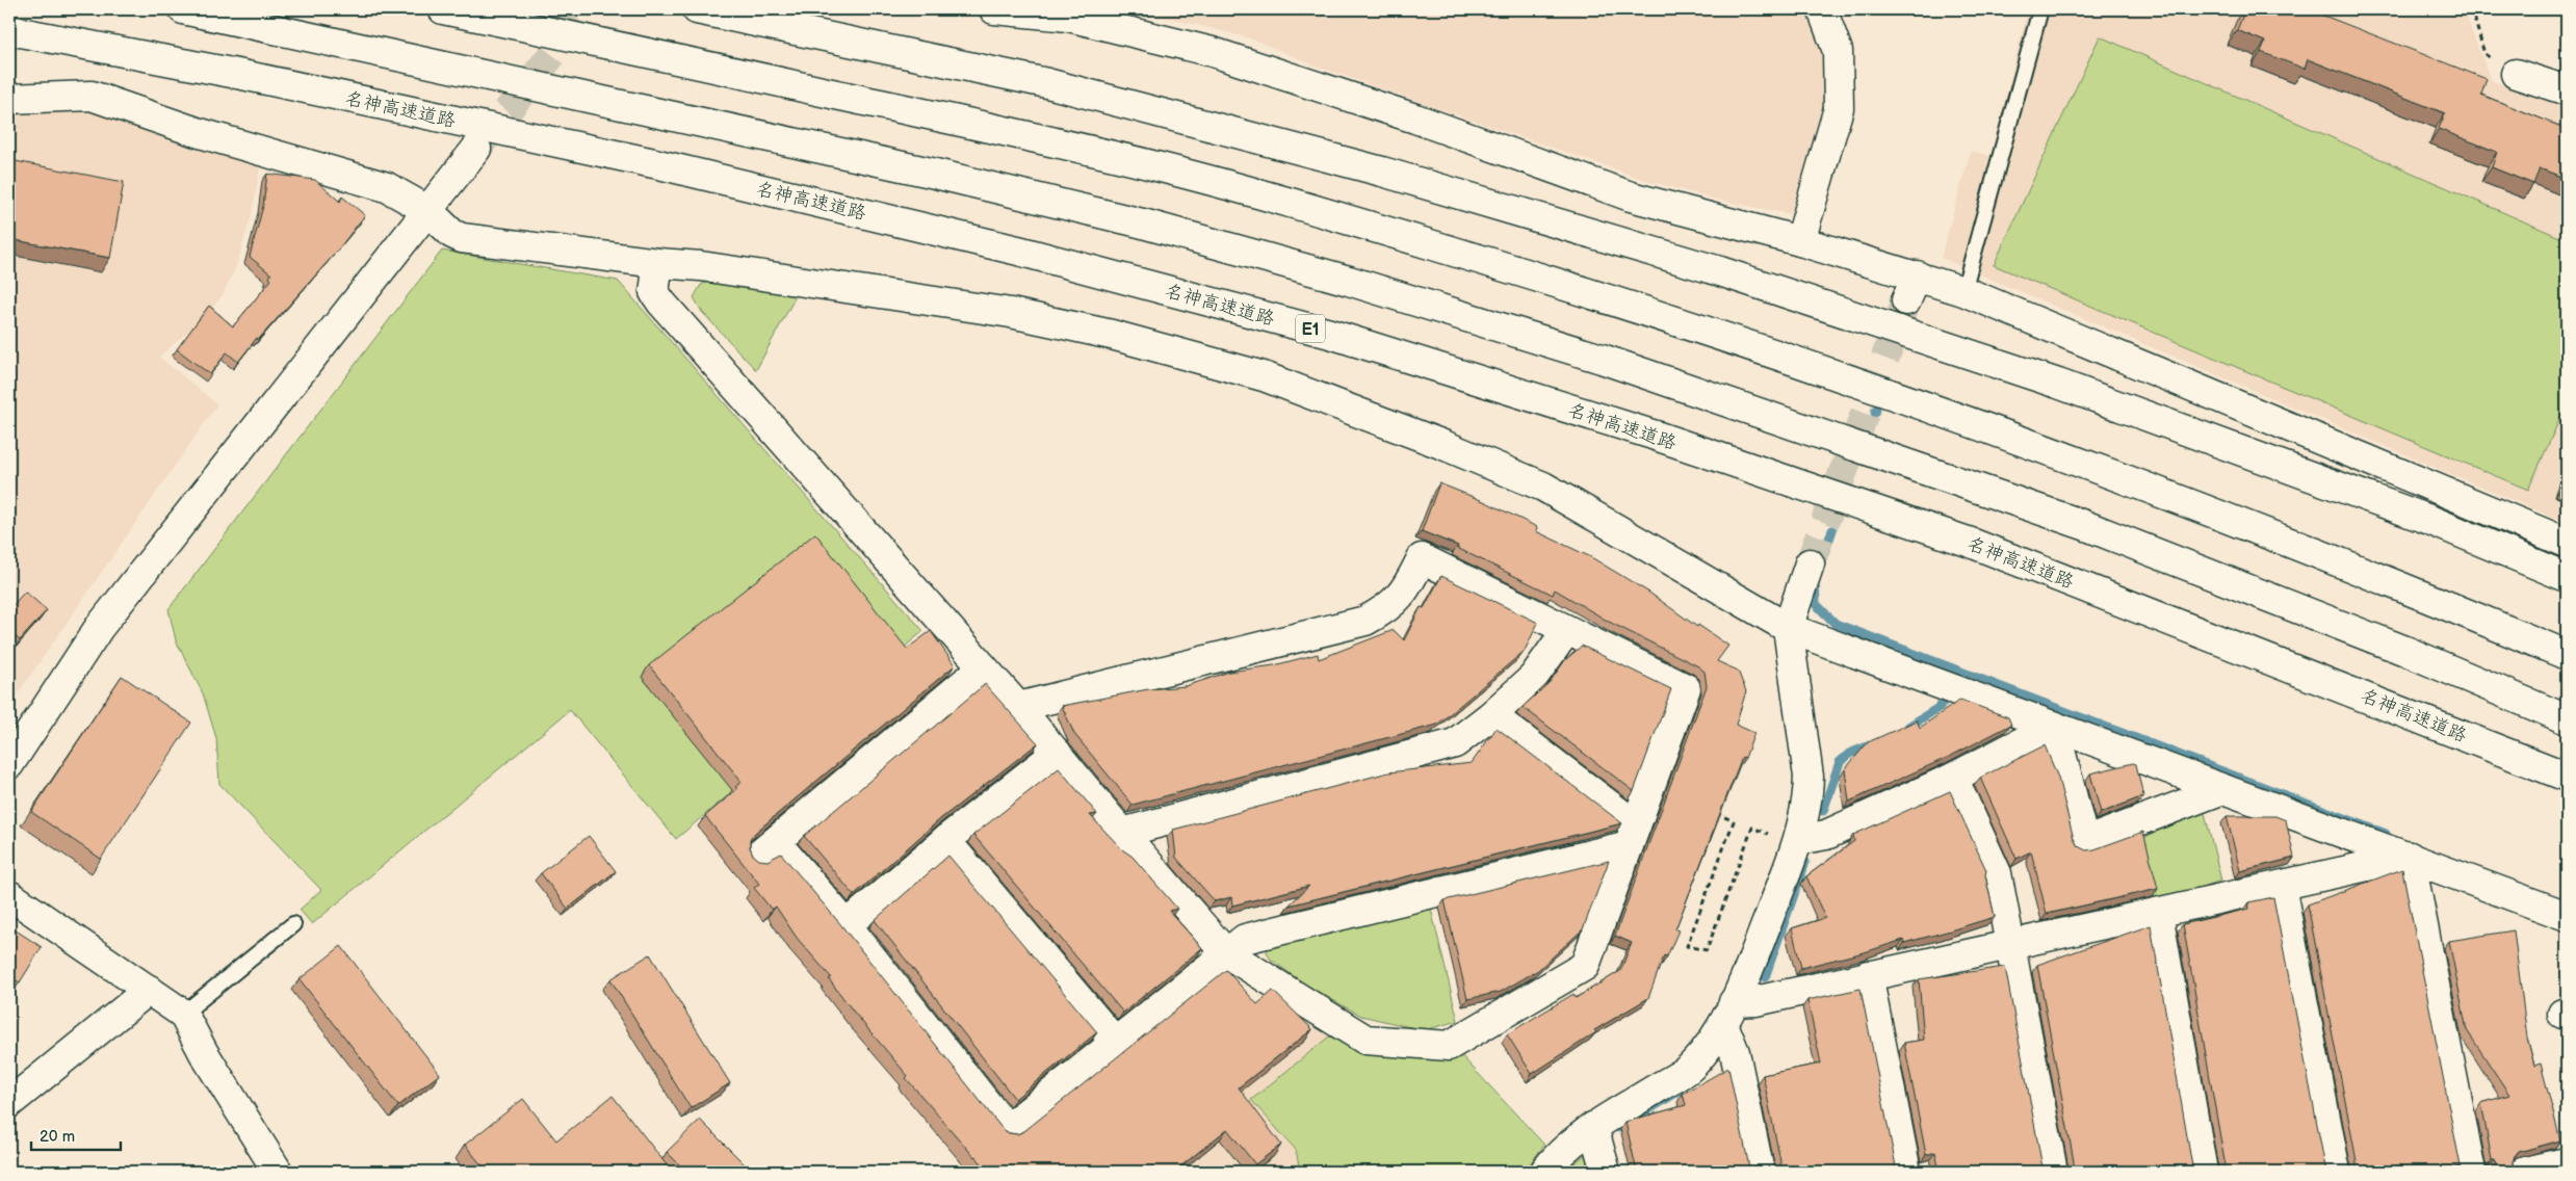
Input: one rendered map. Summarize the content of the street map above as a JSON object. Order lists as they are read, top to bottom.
{
  "streets": {
    "main road": ["名神高速道路", "E1"]
  },
  "scale_bar": "20 m"
}
